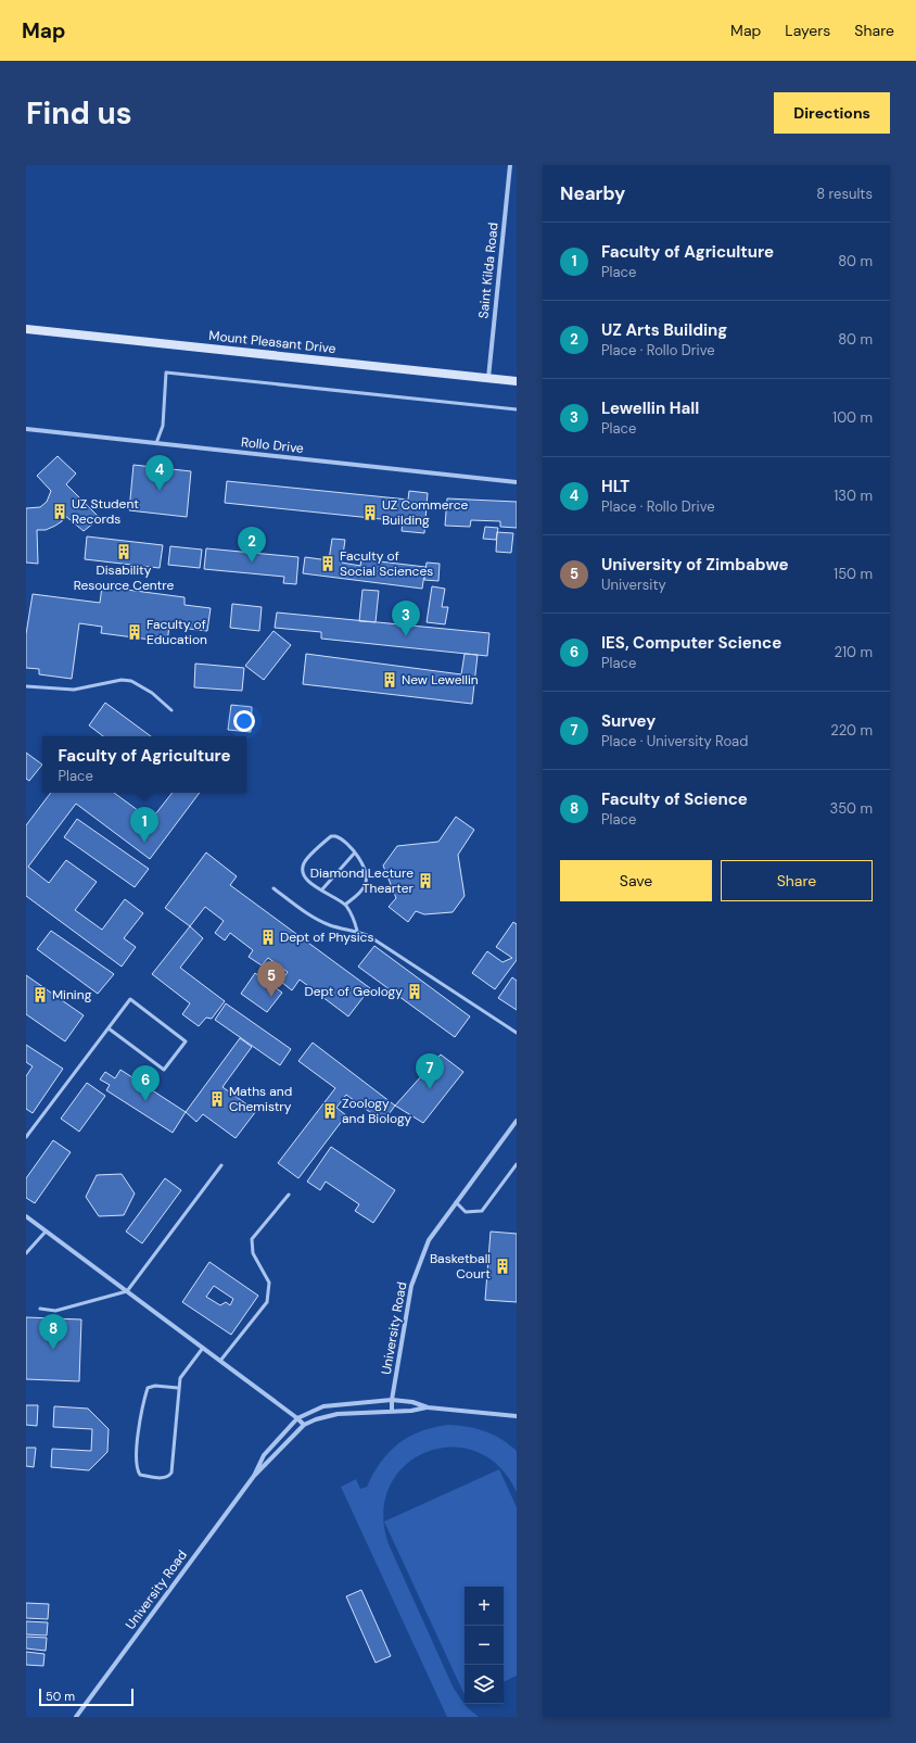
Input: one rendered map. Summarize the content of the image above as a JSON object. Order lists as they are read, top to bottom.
{
  "streets": {
    "street": [
      "Saint Kilda Road",
      "Mount Pleasant Drive",
      "Rollo Drive",
      "University Road"
    ]
  },
  "crossings": [
    ["Saint Kilda Road", "Mount Pleasant Drive"]
  ],
  "places": {
    "building": [
      "UZ Student Records",
      "UZ Commerce Building",
      "Disability Resource Centre",
      "Faculty of Social Sciences",
      "Faculty of Education",
      "New Lewellin",
      "Diamond Lecture Thearter",
      "Dept of Physics",
      "Dept of Geology",
      "Mining",
      "Maths and Chemistry",
      "Zoology and Biology",
      "Basketball Court"
    ]
  },
  "scale_bar": "50 m",
  "page": {
    "header": "Map",
    "nav": ["Map", "Layers", "Share"],
    "buttons": [
      "Directions",
      ["Save", "Share"]
    ],
    "title": "Find us",
    "heading": ["Nearby", "8 results"],
    "list": [
      {
        "mark": "1",
        "name": "Faculty of Agriculture",
        "note": "Place",
        "value": "80 m"
      },
      {
        "mark": "2",
        "name": "UZ Arts Building",
        "note": "Place · Rollo Drive",
        "value": "80 m"
      },
      {
        "mark": "3",
        "name": "Lewellin Hall",
        "note": "Place",
        "value": "100 m"
      },
      {
        "mark": "4",
        "name": "HLT",
        "note": "Place · Rollo Drive",
        "value": "130 m"
      },
      {
        "mark": "5",
        "name": "University of Zimbabwe",
        "note": "University",
        "value": "150 m"
      },
      {
        "mark": "6",
        "name": "IES, Computer Science",
        "note": "Place",
        "value": "210 m"
      },
      {
        "mark": "7",
        "name": "Survey",
        "note": "Place · University Road",
        "value": "220 m"
      },
      {
        "mark": "8",
        "name": "Faculty of Science",
        "note": "Place",
        "value": "350 m"
      }
    ],
    "pins": [
      "4",
      "2",
      "3",
      "1",
      "5",
      "7",
      "6",
      "8"
    ],
    "popup": ["Faculty of Agriculture", "Place"],
    "map_buttons": ["+", "−"],
    "scale": "50 m"
  }
}
